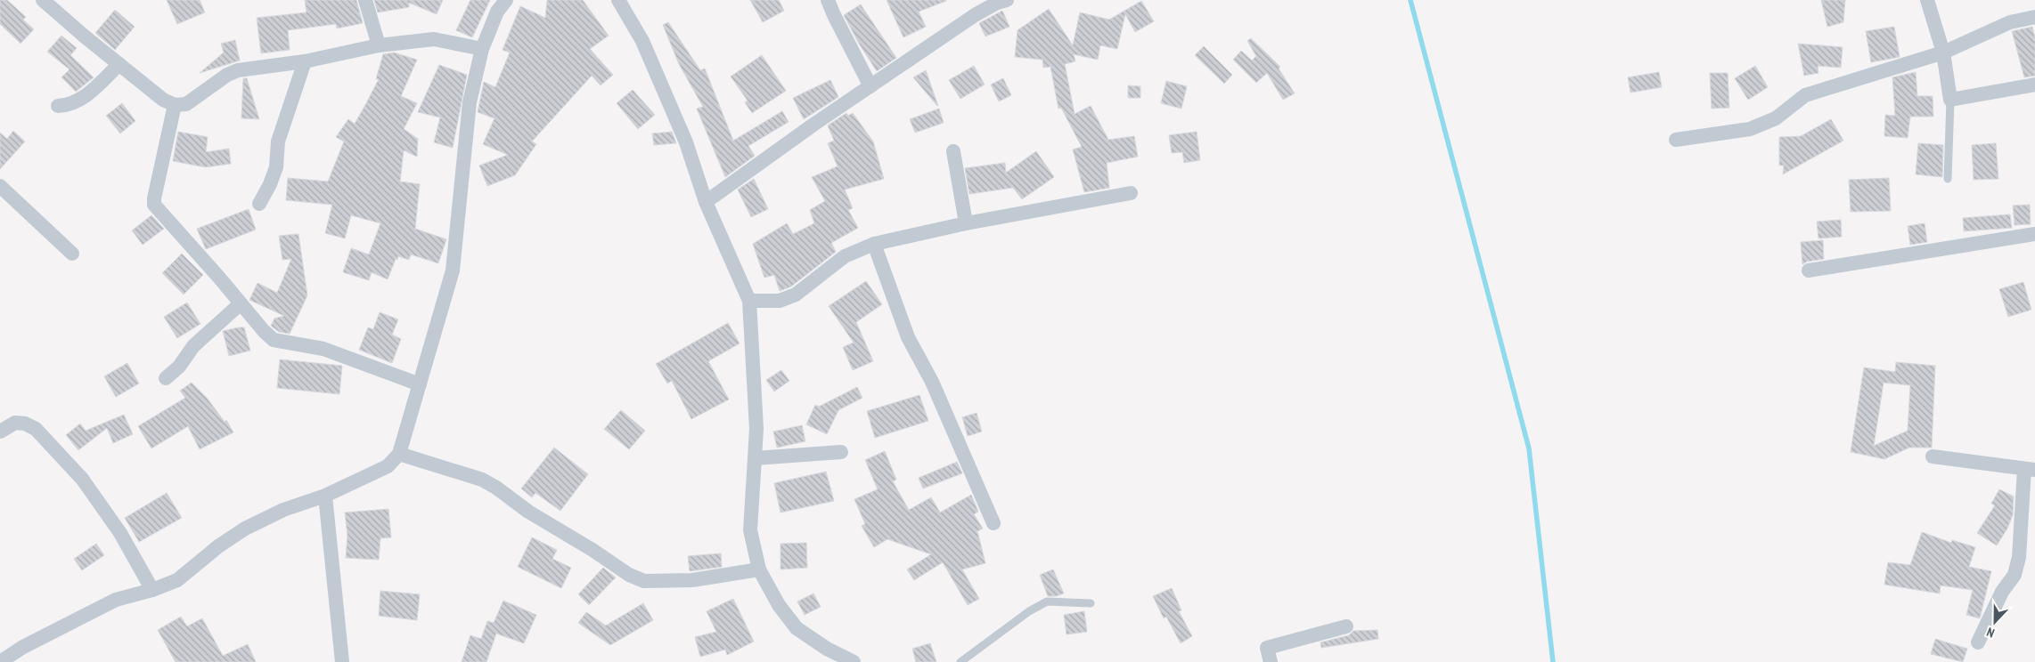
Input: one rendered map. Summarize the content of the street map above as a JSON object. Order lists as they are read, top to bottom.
{
  "north": "bottom"
}
